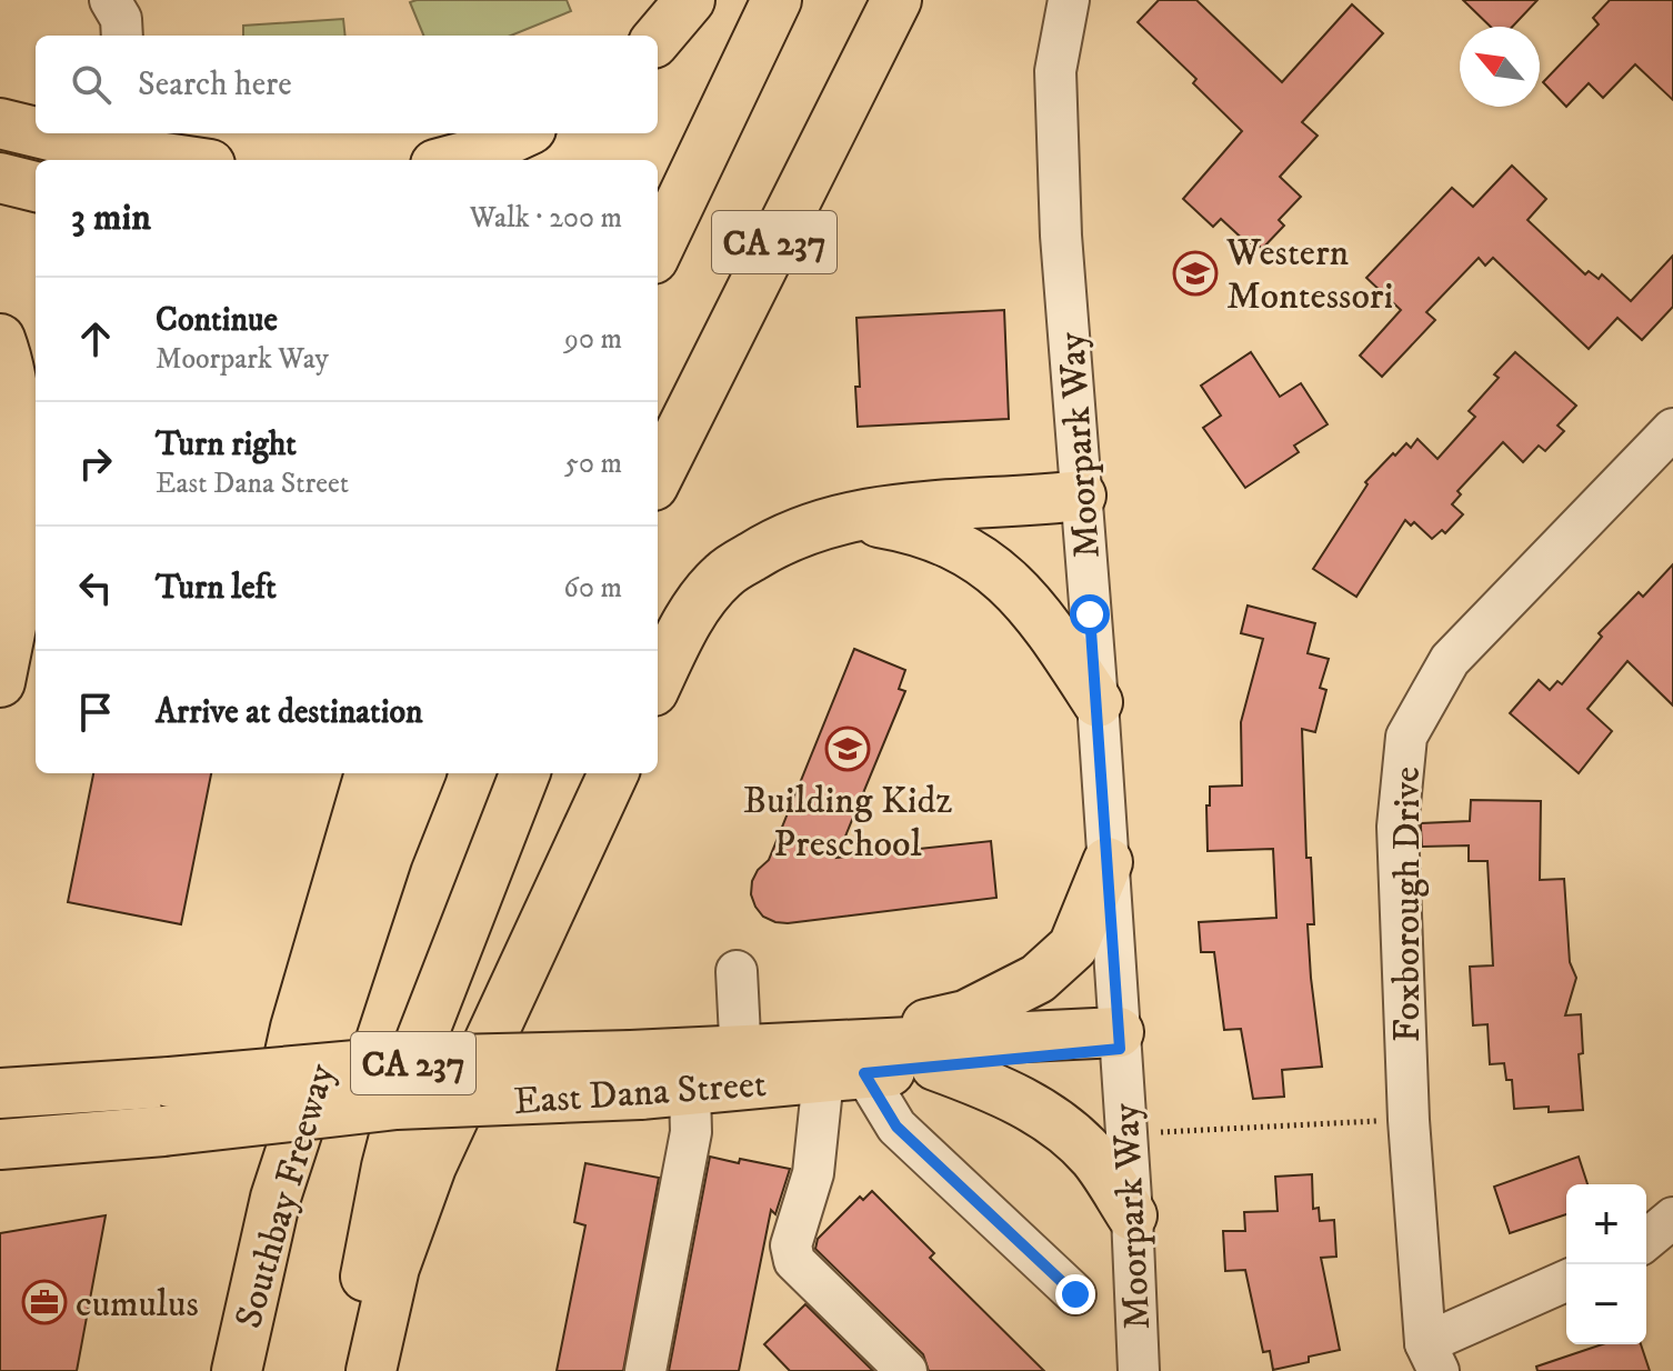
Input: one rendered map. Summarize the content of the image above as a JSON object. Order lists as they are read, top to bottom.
{
  "streets": {
    "main road": ["CA 237", "East Dana Street", "Southbay Freeway"],
    "street": ["Moorpark Way", "Foxborough Drive"]
  },
  "crossings": [
    ["Moorpark Way", "East Dana Street"]
  ],
  "places": {
    "school or university": ["Western Montessori", "Building Kidz Preschool"],
    "office": ["cumulus"]
  },
  "north": "top left",
  "page": {
    "search": "Search here",
    "heading": ["3 min", "Walk · 200 m"],
    "list": [
      ["Continue", "Moorpark Way", "90 m"],
      ["Turn right", "East Dana Street", "50 m"],
      ["Turn left", "60 m"],
      "Arrive at destination"
    ],
    "map_buttons": ["+", "−"]
  }
}
